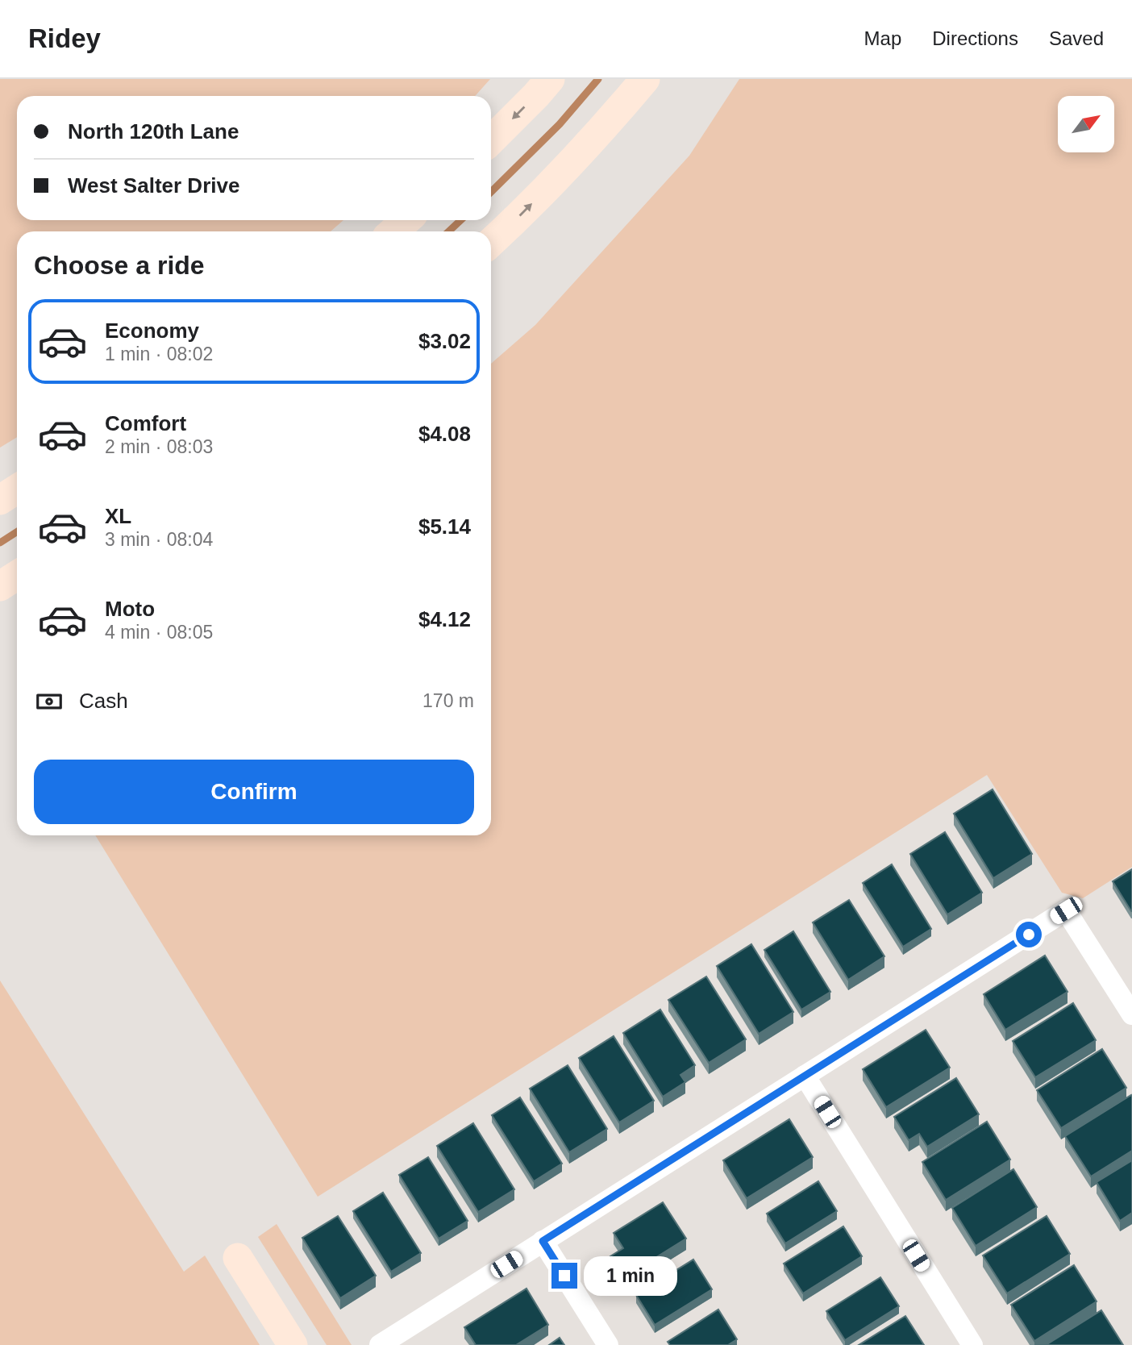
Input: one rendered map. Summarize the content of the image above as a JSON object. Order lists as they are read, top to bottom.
{
  "north": "top right",
  "page": {
    "header": "Ridey",
    "nav": ["Map", "Directions", "Saved"],
    "banner": ["North 120th Lane", "West Salter Drive"],
    "heading": "Choose a ride",
    "list": [
      {
        "name": "Economy",
        "note": "1 min · 08:02",
        "value": "$3.02"
      },
      {
        "name": "Comfort",
        "note": "2 min · 08:03",
        "value": "$4.08"
      },
      {
        "name": "XL",
        "note": "3 min · 08:04",
        "value": "$5.14"
      },
      {
        "name": "Moto",
        "note": "4 min · 08:05",
        "value": "$4.12"
      }
    ],
    "pay": ["Cash", "170 m"],
    "buttons": "Confirm",
    "bubble": "1 min"
  }
}
